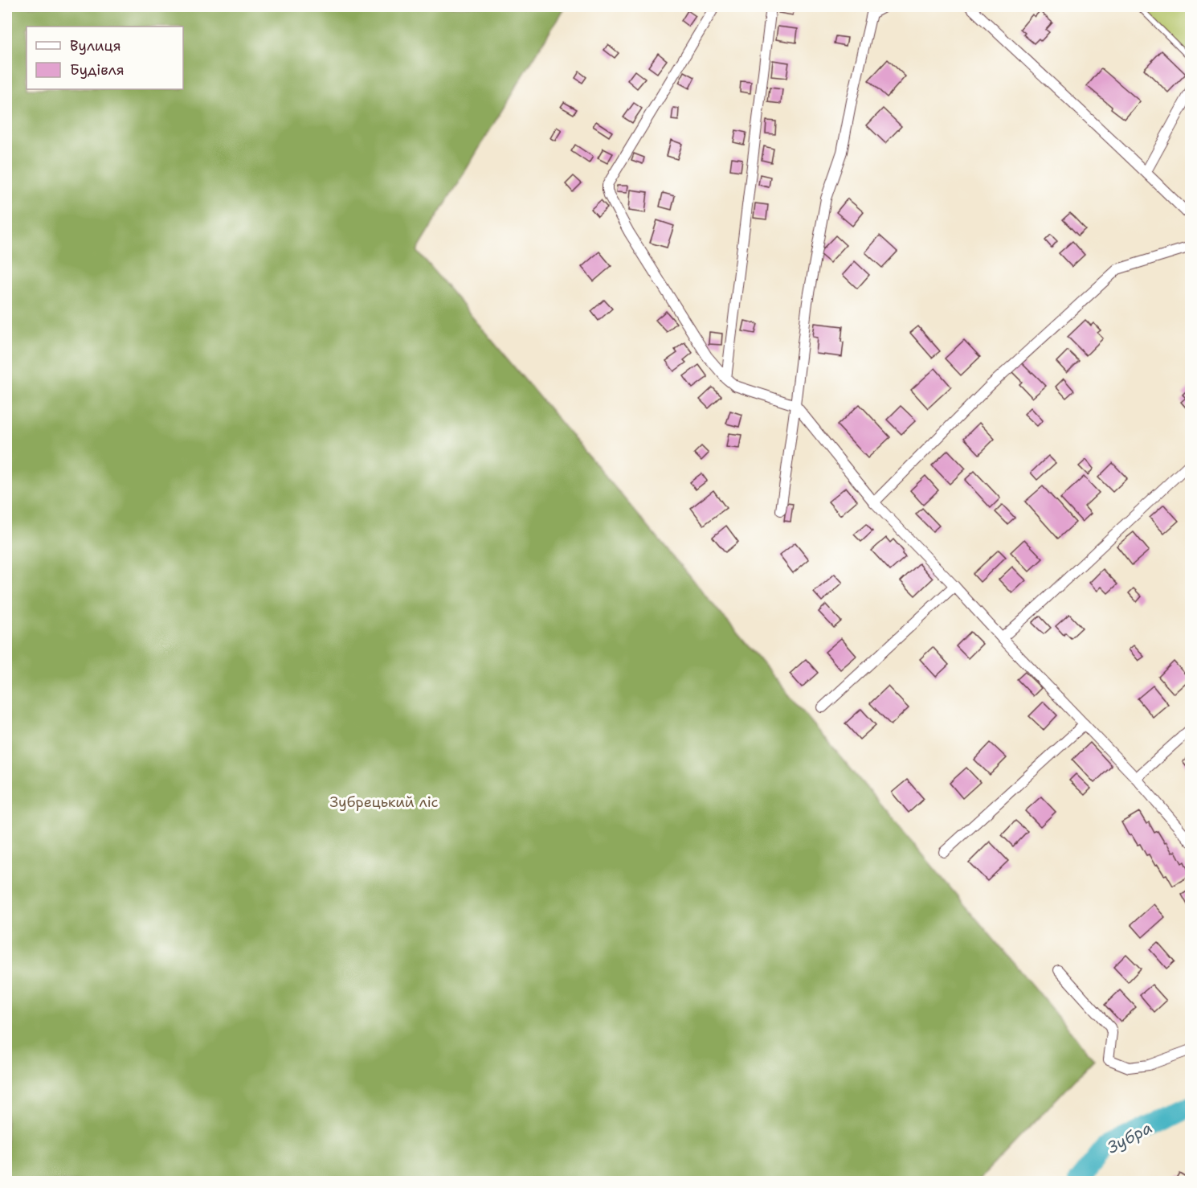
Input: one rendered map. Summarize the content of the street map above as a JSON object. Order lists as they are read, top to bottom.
{
  "water": ["Зубра"],
  "parks": ["Зубрецький ліс"],
  "legend": ["Вулиця", "Будівля"]
}
